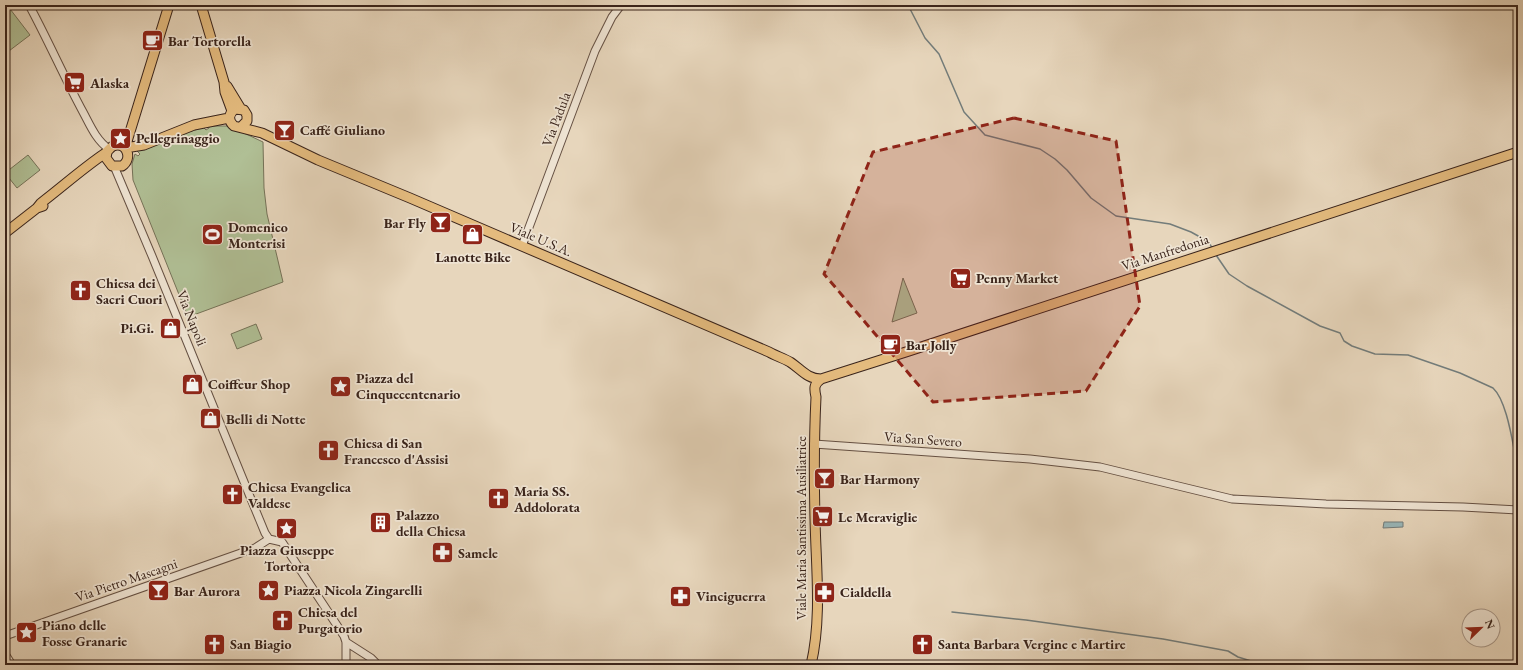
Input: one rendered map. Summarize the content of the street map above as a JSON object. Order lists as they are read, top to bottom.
{
  "streets": {
    "main road": ["Viale U.S.A.", "Via Manfredonia", "Viale Maria Santissima Ausiliatrice"],
    "street": [
      "Via Padula",
      "Via Napoli",
      "Via San Severo",
      "Via Pietro Mascagni"
    ]
  },
  "crossings": [
    ["Via Padula", "Viale U.S.A."],
    ["Viale U.S.A.", "Via Manfredonia"],
    ["Viale U.S.A.", "Via Napoli"],
    ["Viale U.S.A.", "Viale Maria Santissima Ausiliatrice"],
    ["Via Manfredonia", "Viale Maria Santissima Ausiliatrice"],
    ["Via Napoli", "Via Pietro Mascagni"],
    ["Via San Severo", "Viale Maria Santissima Ausiliatrice"]
  ],
  "places": {
    "cafe": ["Bar Tortorella", "Bar Jolly"],
    "supermarket": ["Alaska", "Penny Market", "Le Meraviglie"],
    "bar": [
      "Caffé Giuliano",
      "Bar Fly",
      "Bar Harmony",
      "Bar Aurora"
    ],
    "place": [
      "Pellegrinaggio",
      "Piazza del Cinquecentenario",
      "Piazza Giuseppe Tortora",
      "Piazza Nicola Zingarelli",
      "Piano delle Fosse Granarie"
    ],
    "sports": ["Domenico Monterisi"],
    "shop": [
      "Lanotte Bike",
      "Pi.Gi.",
      "Coiffeur Shop",
      "Belli di Notte"
    ],
    "church": [
      "Chiesa dei Sacri Cuori",
      "Chiesa di San Francesco d'Assisi",
      "Chiesa Evangelica Valdese",
      "Maria SS. Addolorata",
      "Chiesa del Purgatorio",
      "San Biagio",
      "Santa Barbara Vergine e Martire"
    ],
    "building": ["Palazzo della Chiesa"],
    "pharmacy": ["Samele", "Cialdella", "Vinciguerra"]
  },
  "north": "top right"
}
